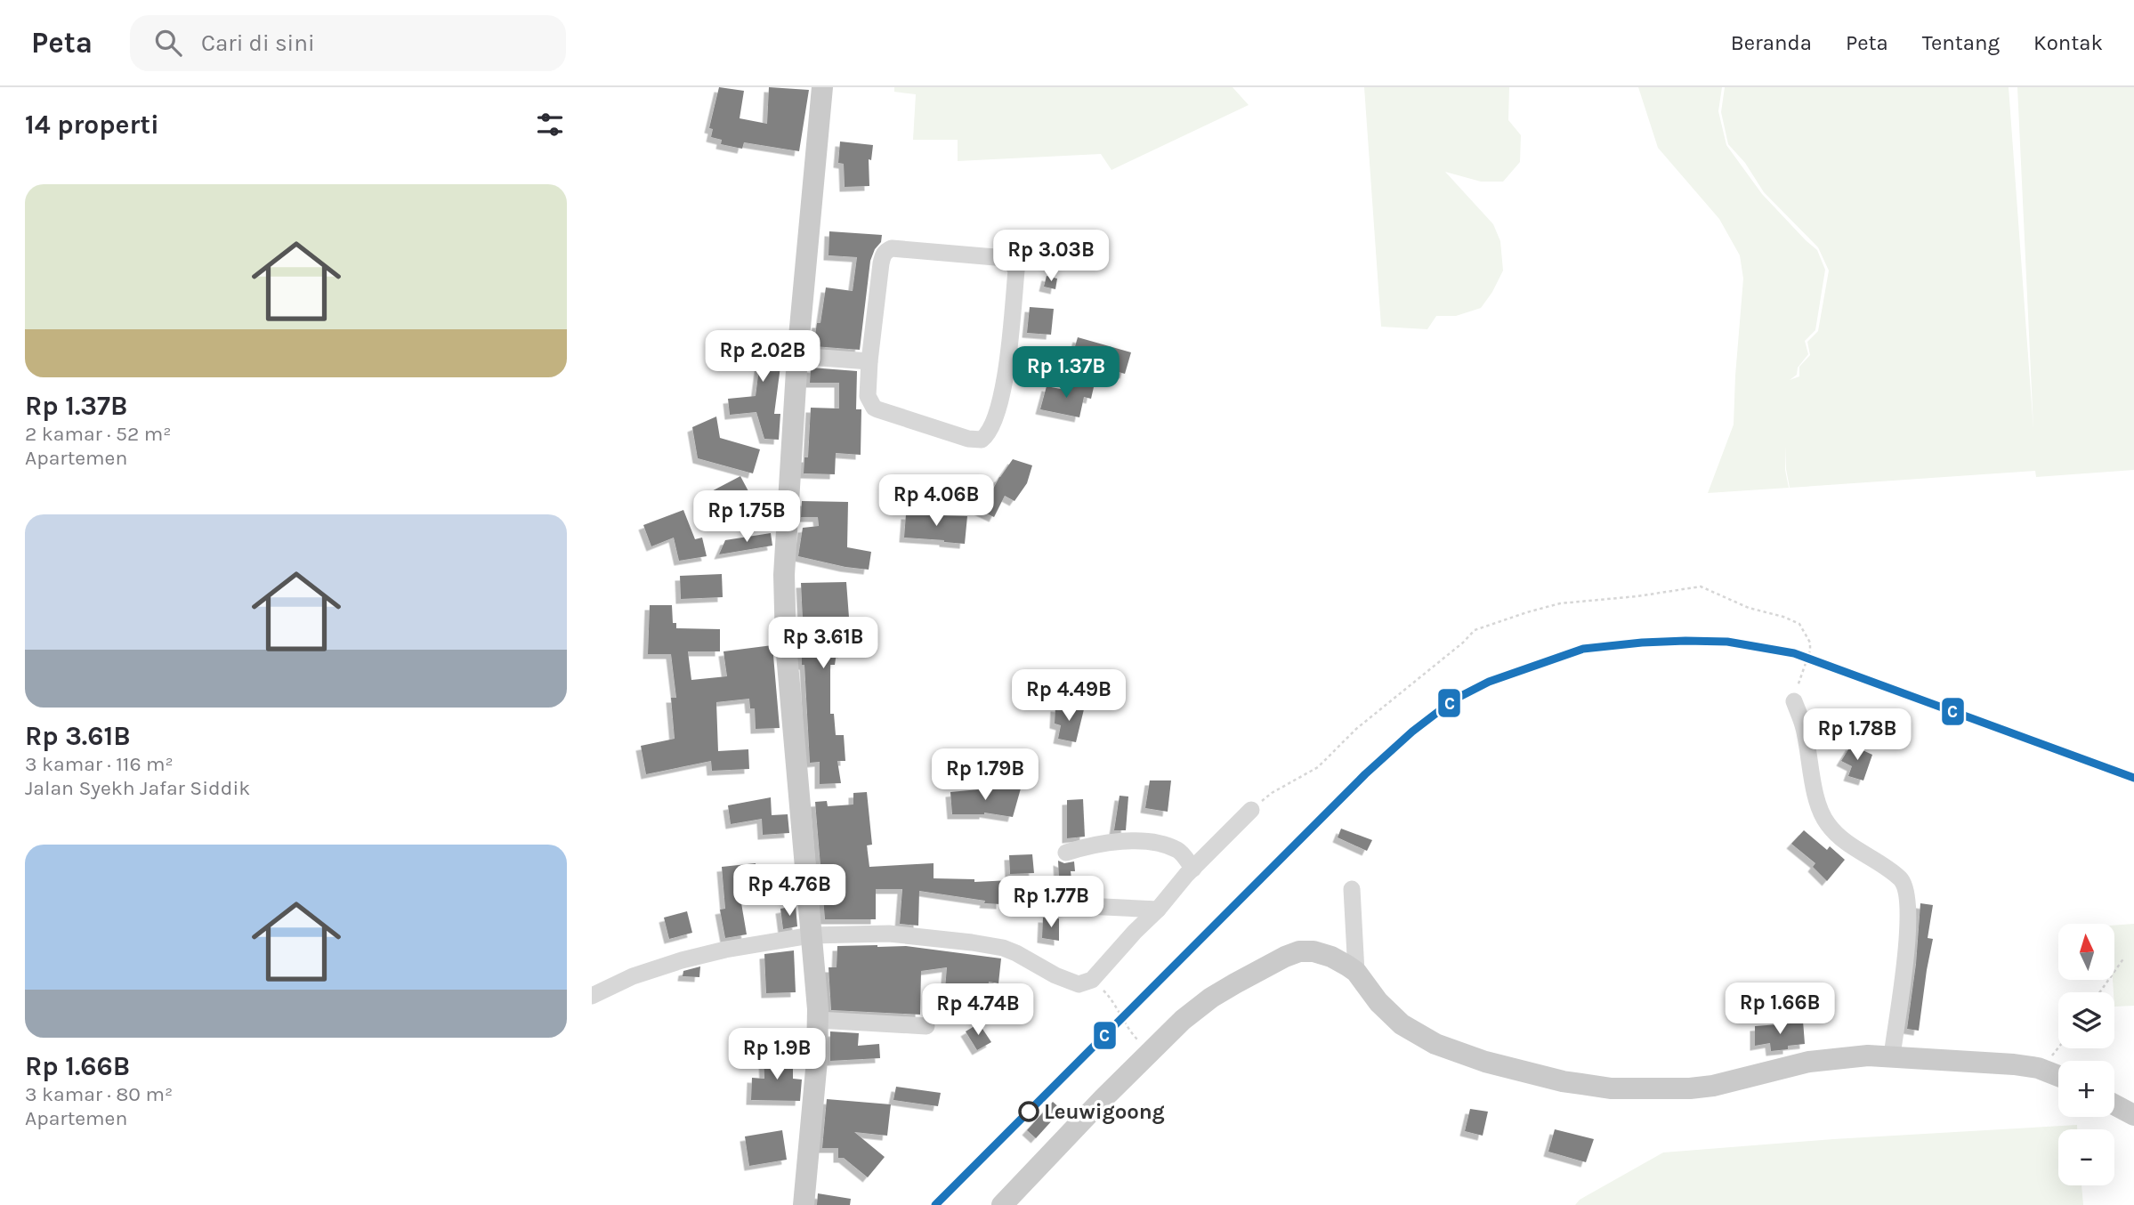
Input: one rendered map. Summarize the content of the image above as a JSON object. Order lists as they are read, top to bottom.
{
  "places": ["Leuwigoong"],
  "lines": ["transit line C"],
  "north": "top",
  "page": {
    "header": "Peta",
    "search": "Cari di sini",
    "nav": [
      "Beranda",
      "Peta",
      "Tentang",
      "Kontak"
    ],
    "heading": "14 properti",
    "list": [
      {
        "name": "Rp 1.37B",
        "note": "2 kamar · 52 m² · Apartemen"
      },
      {
        "name": "Rp 3.61B",
        "note": "3 kamar · 116 m² · Jalan Syekh Jafar Siddik"
      },
      {
        "name": "Rp 1.66B",
        "note": "3 kamar · 80 m² · Apartemen"
      }
    ],
    "price": [
      "Rp 3.03B",
      "Rp 2.02B",
      "Rp 1.37B",
      "Rp 4.06B",
      "Rp 1.75B",
      "Rp 3.61B",
      "Rp 4.49B",
      "Rp 1.78B",
      "Rp 1.79B",
      "Rp 4.76B",
      "Rp 1.77B",
      "Rp 1.66B",
      "Rp 4.74B",
      "Rp 1.9B"
    ],
    "map_buttons": ["+", "−"]
  }
}
